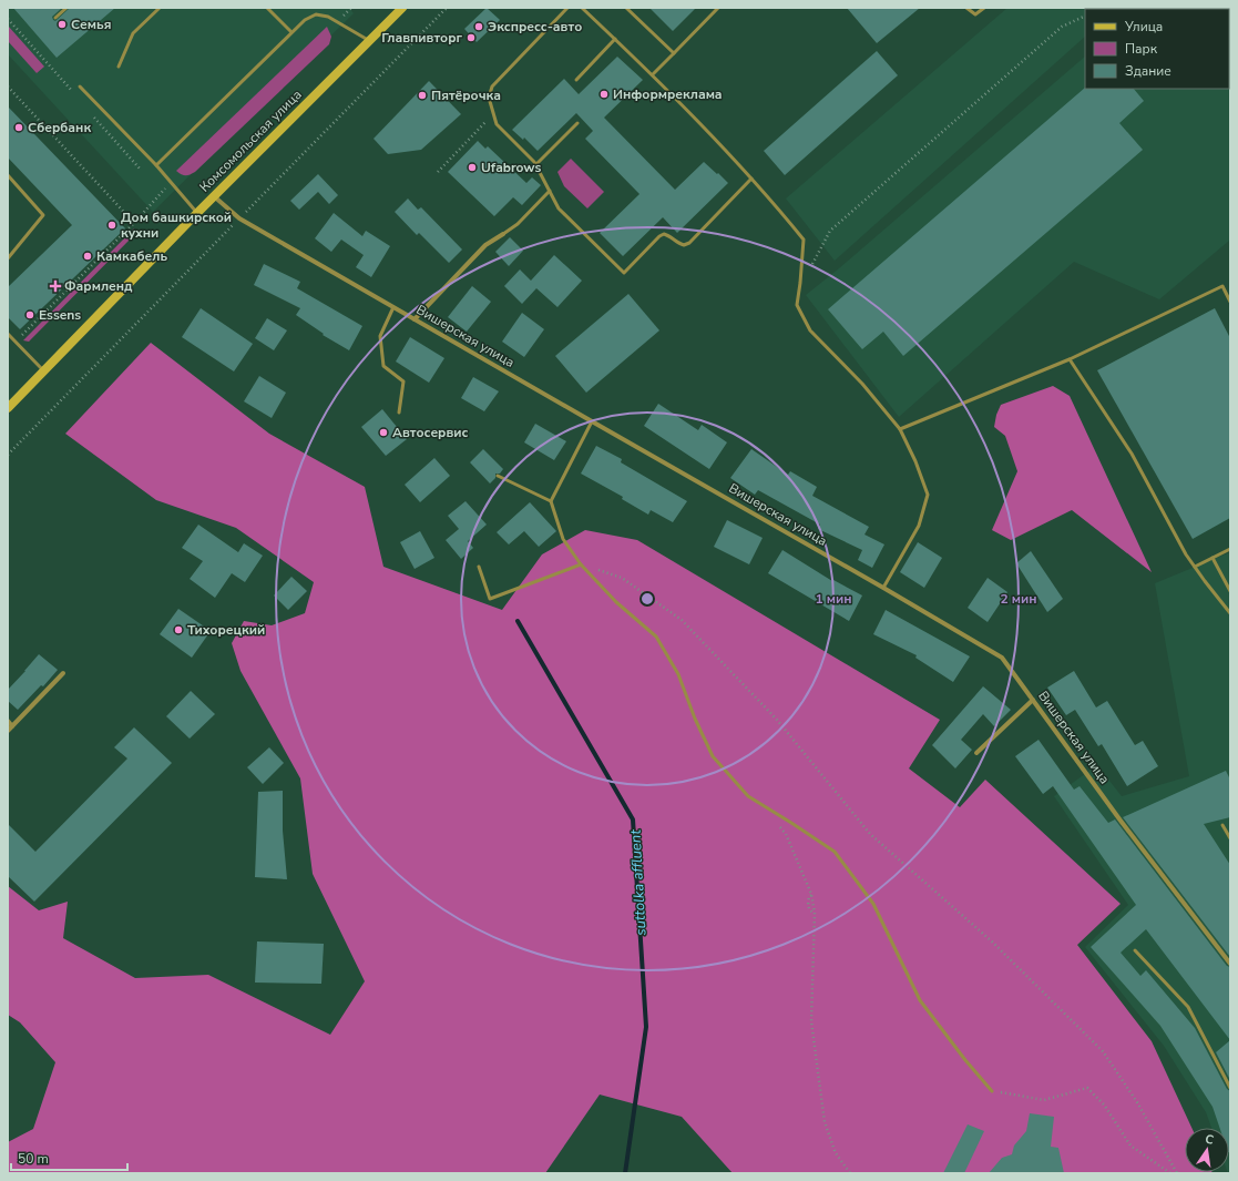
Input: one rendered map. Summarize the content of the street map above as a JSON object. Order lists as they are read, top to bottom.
{
  "streets": {
    "main road": ["Комсомольская улица"],
    "street": ["Вишерская улица"]
  },
  "crossings": [
    ["Комсомольская улица", "Вишерская улица"]
  ],
  "water": ["suttolka affluent"],
  "places": {
    "other": [
      "Семья",
      "Экспресс-авто",
      "Главпивторг",
      "Информреклама",
      "Пятёрочка",
      "Сбербанк",
      "Ufabrows",
      "Дом башкирской кухни",
      "Камкабель",
      "Essens",
      "Автосервис",
      "Тихорецкий"
    ],
    "health": ["Фармленд"]
  },
  "legend": ["Улица", "Парк", "Здание"],
  "scale_bar": "50 m",
  "north": "top",
  "rings": ["1 мин", "2 мин"]
}
